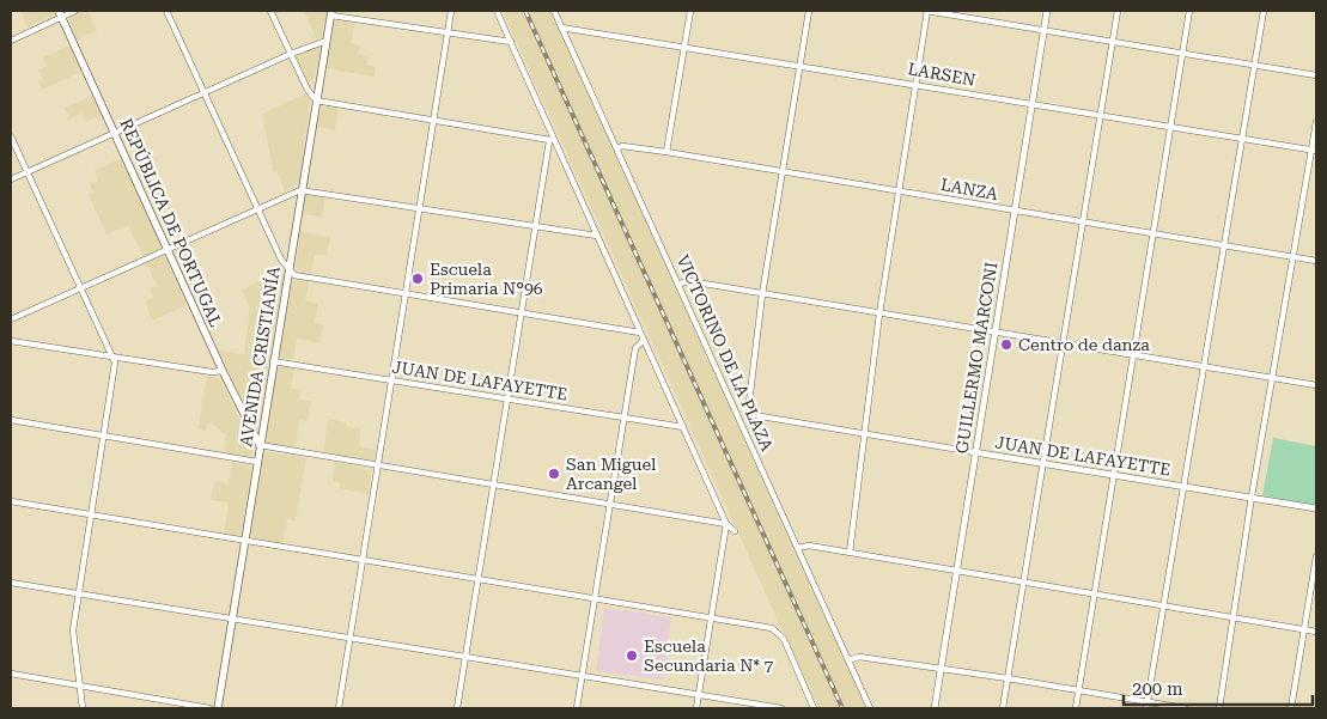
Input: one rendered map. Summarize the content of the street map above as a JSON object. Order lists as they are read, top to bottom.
{
  "streets": {
    "main road": ["REPÚBLICA DE PORTUGAL", "AVENIDA CRISTIANÍA"],
    "street": [
      "LARSEN",
      "LANZA",
      "VICTORINO DE LA PLAZA",
      "GUILLERMO MARCONI",
      "JUAN DE LAFAYETTE"
    ]
  },
  "crossings": [
    ["LARSEN", "VICTORINO DE LA PLAZA"],
    ["LARSEN", "GUILLERMO MARCONI"],
    ["LANZA", "VICTORINO DE LA PLAZA"],
    ["LANZA", "GUILLERMO MARCONI"],
    ["REPÚBLICA DE PORTUGAL", "AVENIDA CRISTIANÍA"],
    ["AVENIDA CRISTIANÍA", "JUAN DE LAFAYETTE"],
    ["GUILLERMO MARCONI", "JUAN DE LAFAYETTE"]
  ],
  "places": [
    "Escuela Primaria N°96",
    "Centro de danza",
    "San Miguel Arcangel",
    "Escuela Secundaria N* 7"
  ],
  "scale_bar": "200 m"
}
